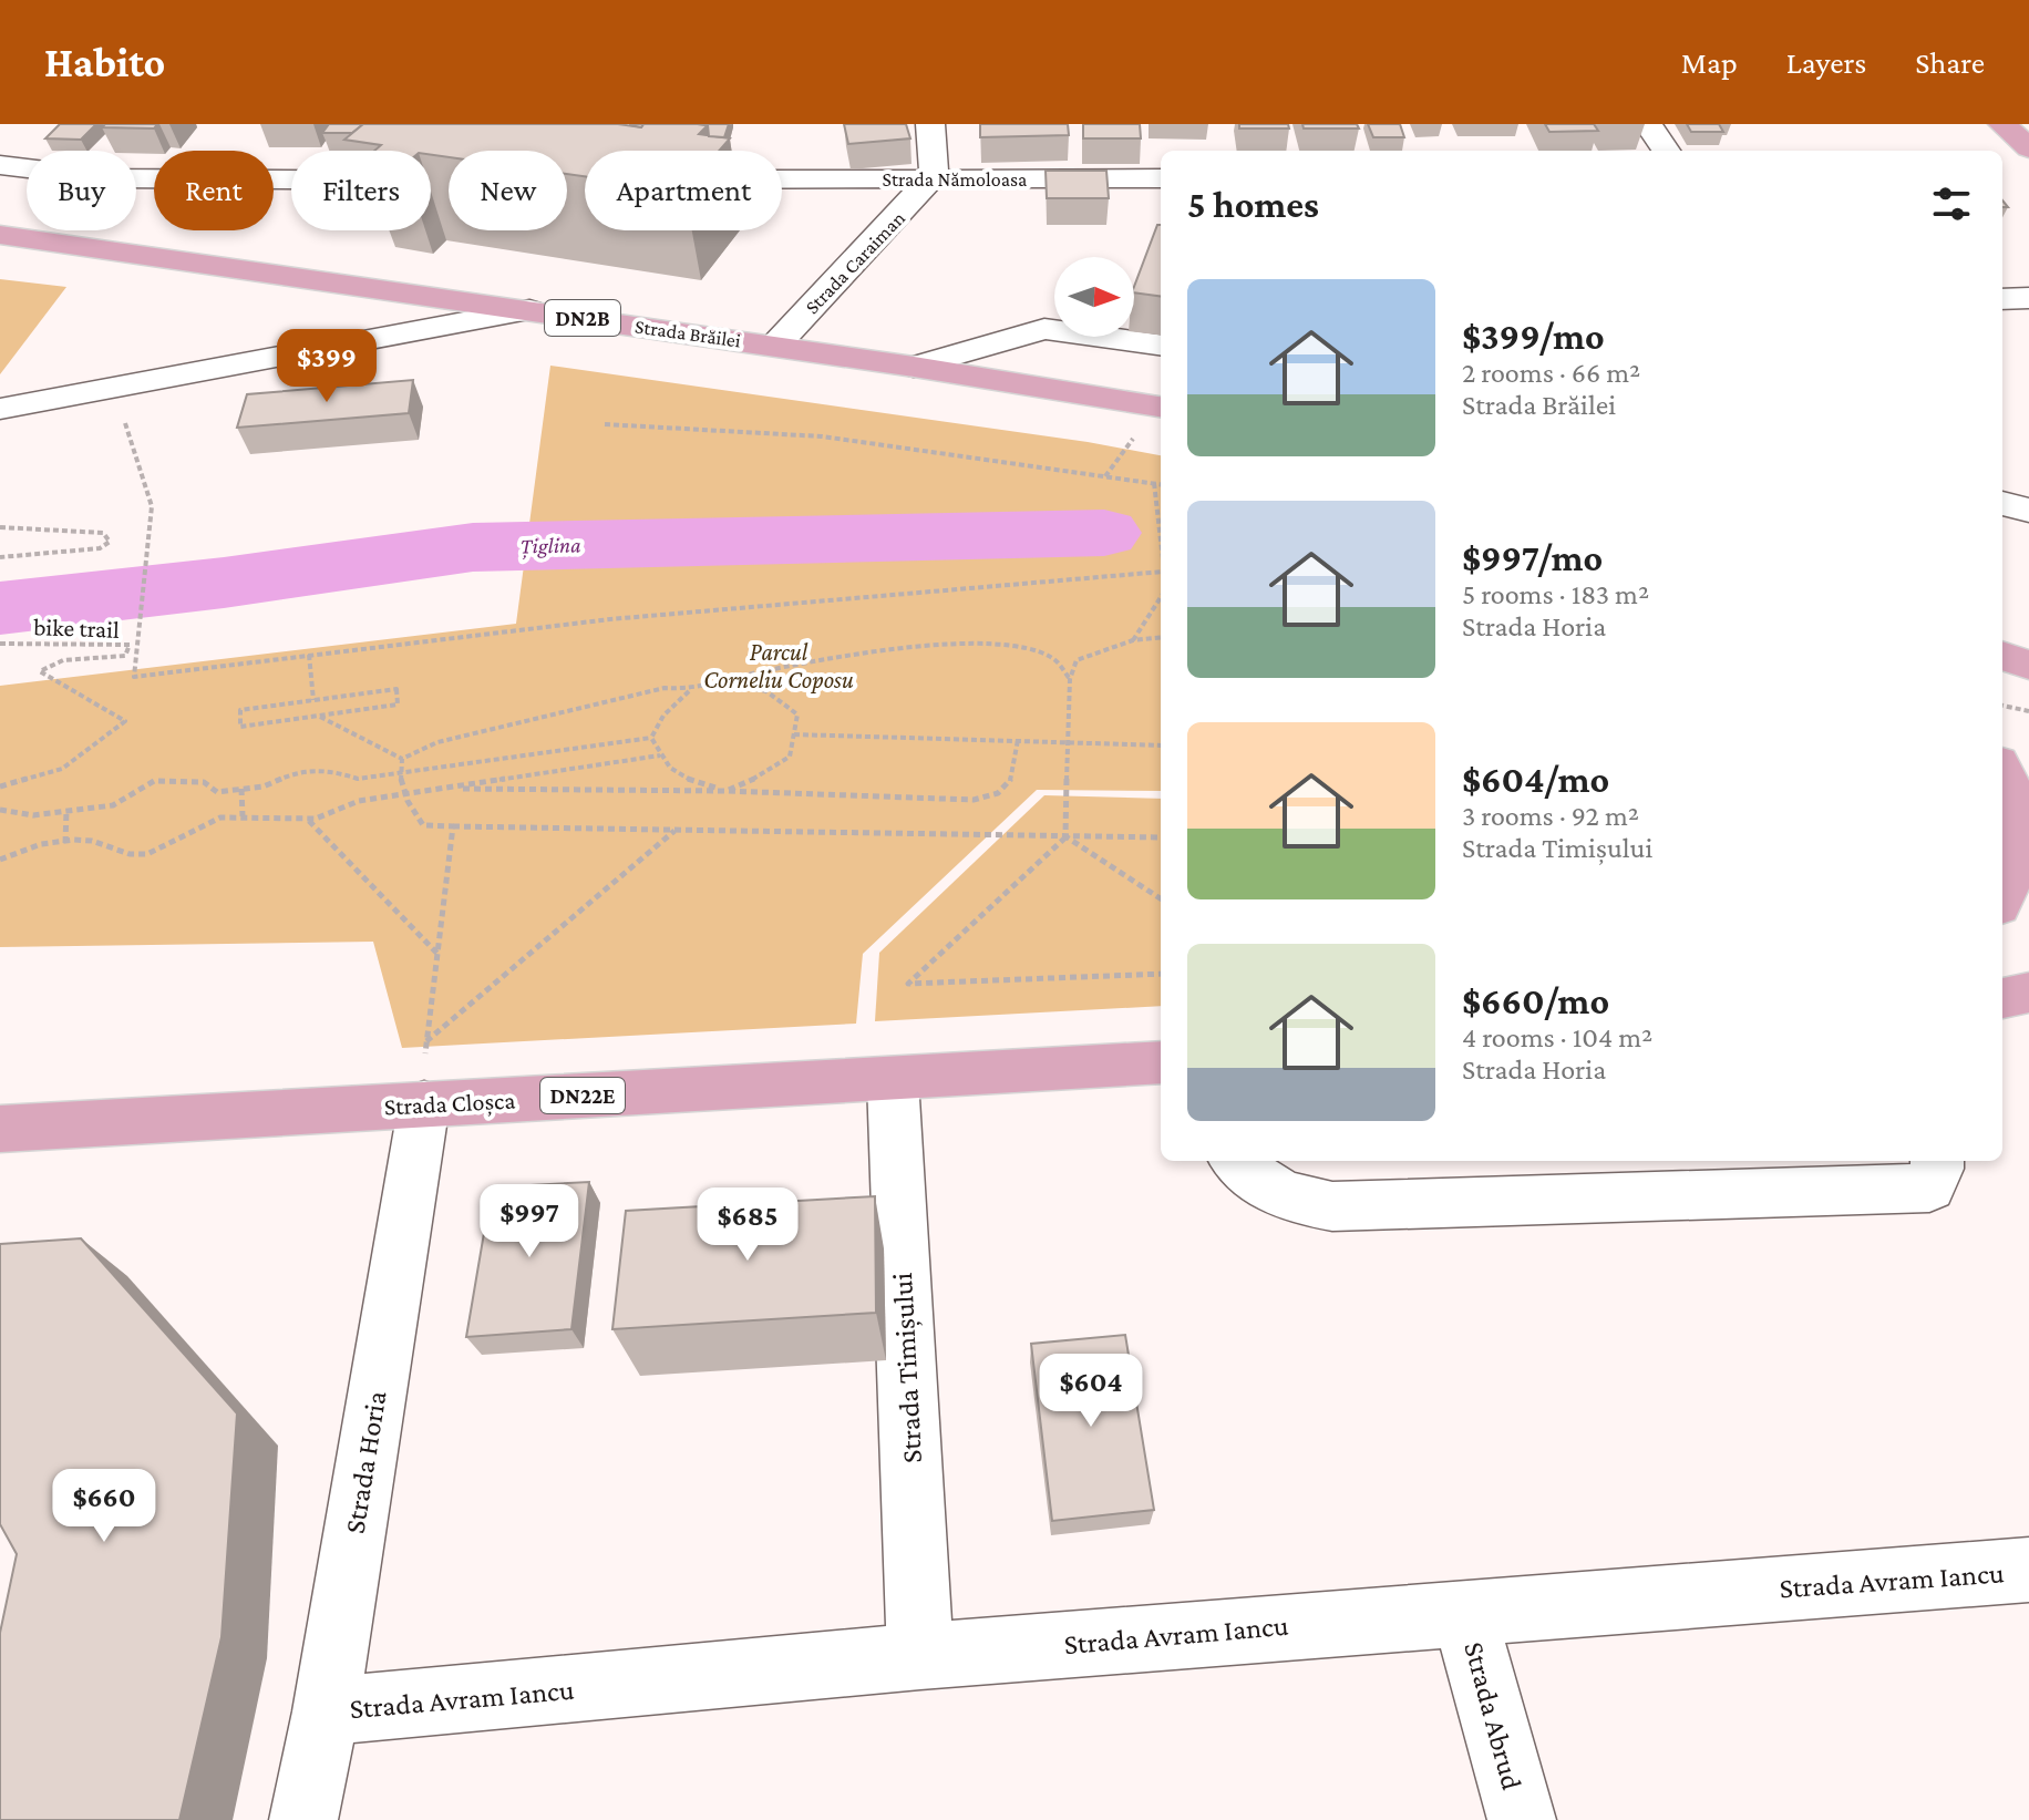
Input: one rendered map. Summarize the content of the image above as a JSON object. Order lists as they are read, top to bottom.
{
  "streets": {
    "main road": [
      "DN2B",
      "Strada Brăilei",
      "DN22E",
      "Strada Cloșca"
    ],
    "street": [
      "Strada Nămoloasa",
      "Strada Caraiman",
      "Strada Timișului",
      "Strada Horia",
      "Strada Avram Iancu",
      "Strada Abrud"
    ],
    "path": ["bike trail"]
  },
  "crossings": [
    ["Strada Nămoloasa", "Strada Caraiman"],
    ["Strada Caraiman", "Strada Brăilei"],
    ["Strada Cloșca", "Strada Timișului"],
    ["Strada Cloșca", "Strada Horia"],
    ["Strada Timișului", "Strada Avram Iancu"],
    ["Strada Horia", "Strada Avram Iancu"],
    ["Strada Avram Iancu", "Strada Abrud"]
  ],
  "water": ["Țiglina"],
  "parks": ["Parcul Corneliu Coposu"],
  "north": "right",
  "page": {
    "header": "Habito",
    "nav": ["Map", "Layers", "Share"],
    "chip": [
      "Buy",
      "Rent",
      "Filters",
      "New",
      "Apartment"
    ],
    "heading": "5 homes",
    "list": [
      {
        "name": "$399/mo",
        "note": "2 rooms · 66 m² · Strada Brăilei"
      },
      {
        "name": "$997/mo",
        "note": "5 rooms · 183 m² · Strada Horia"
      },
      {
        "name": "$604/mo",
        "note": "3 rooms · 92 m² · Strada Timișului"
      },
      {
        "name": "$660/mo",
        "note": "4 rooms · 104 m² · Strada Horia"
      }
    ],
    "price": [
      "$399",
      "$997",
      "$685",
      "$604",
      "$660"
    ]
  }
}
